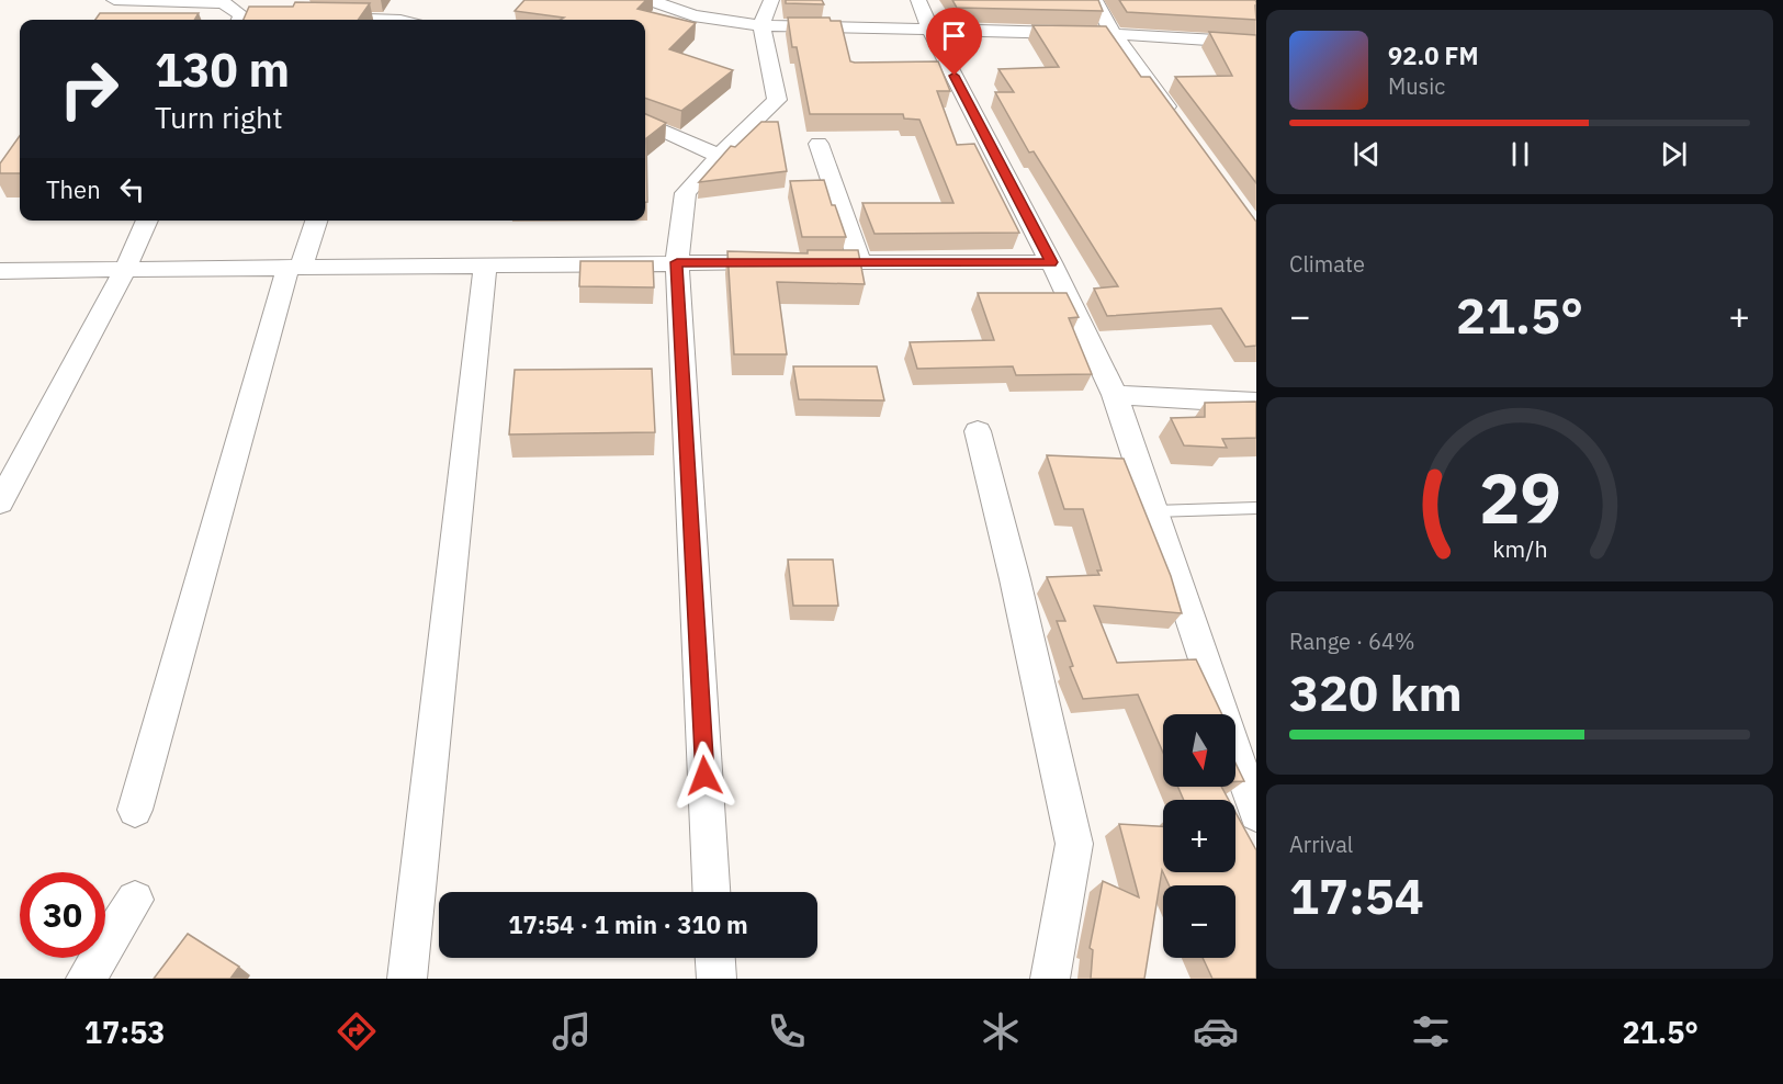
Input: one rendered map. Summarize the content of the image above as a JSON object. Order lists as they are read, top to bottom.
{
  "north": "bottom",
  "page": {
    "turn": ["130 m", "Turn right"],
    "song": ["92.0 FM", "Music"],
    "then": "Then",
    "tile": [
      "Climate",
      ["Range · 64%", "320 km"],
      ["Arrival", "17:54"]
    ],
    "heat": ["−", "21.5°", "+"],
    "map_buttons": ["+", "−"],
    "limit": "30",
    "trip": "17:54 · 1 min · 310 m",
    "tabs": ["17:53", "21.5°"],
    "gauge": ["29", "km/h"]
  }
}
